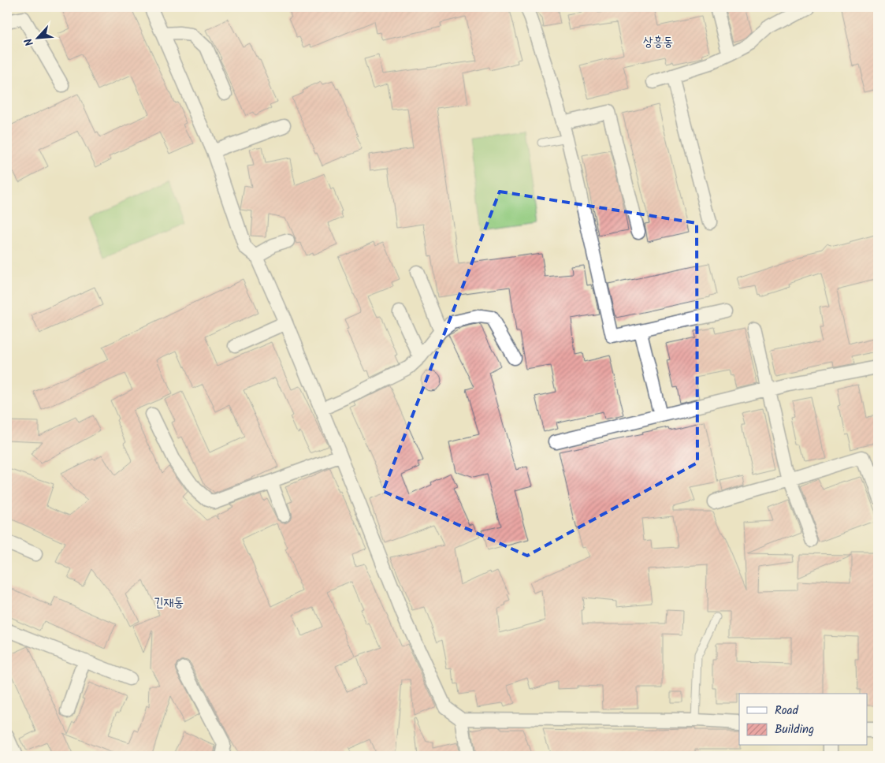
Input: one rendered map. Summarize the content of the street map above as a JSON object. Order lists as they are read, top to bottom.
{
  "districts": ["상흥동", "긴재동"],
  "legend": ["Road", "Building"],
  "north": "bottom left"
}
